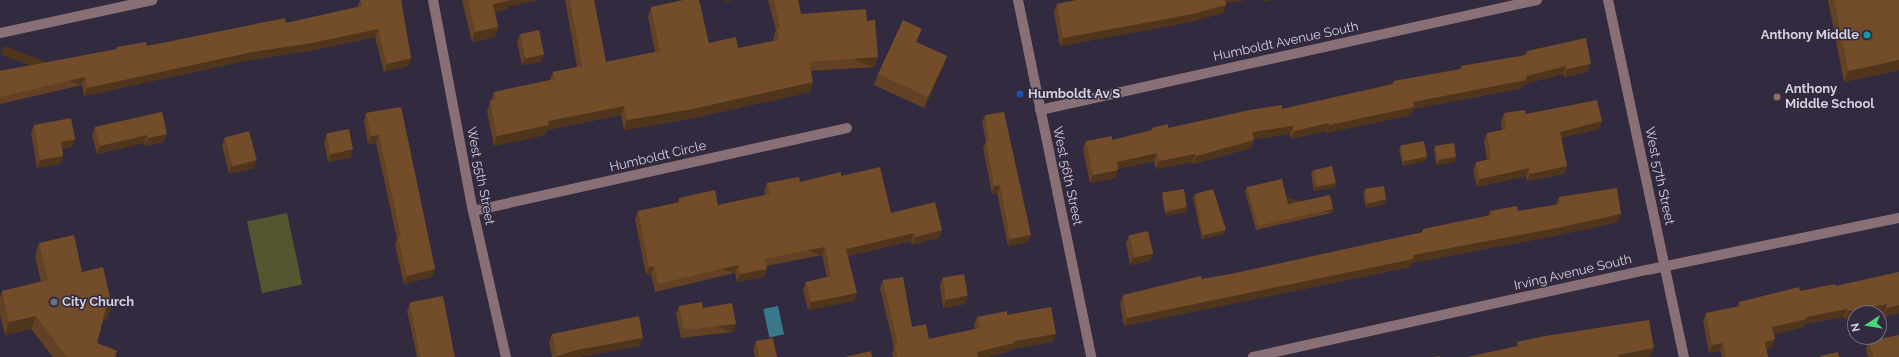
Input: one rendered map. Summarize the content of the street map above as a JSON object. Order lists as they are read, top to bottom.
{
  "streets": {
    "street": [
      "Humboldt Avenue South",
      "Humboldt Circle",
      "West 55th Street",
      "West 56th Street",
      "West 57th Street",
      "Irving Avenue South"
    ]
  },
  "crossings": [
    ["Humboldt Avenue South", "West 56th Street"],
    ["Humboldt Circle", "West 55th Street"],
    ["West 57th Street", "Irving Avenue South"]
  ],
  "places": [
    "Anthony Middle",
    "Humboldt Av S",
    "Anthony Middle School",
    "City Church"
  ],
  "north": "left"
}
